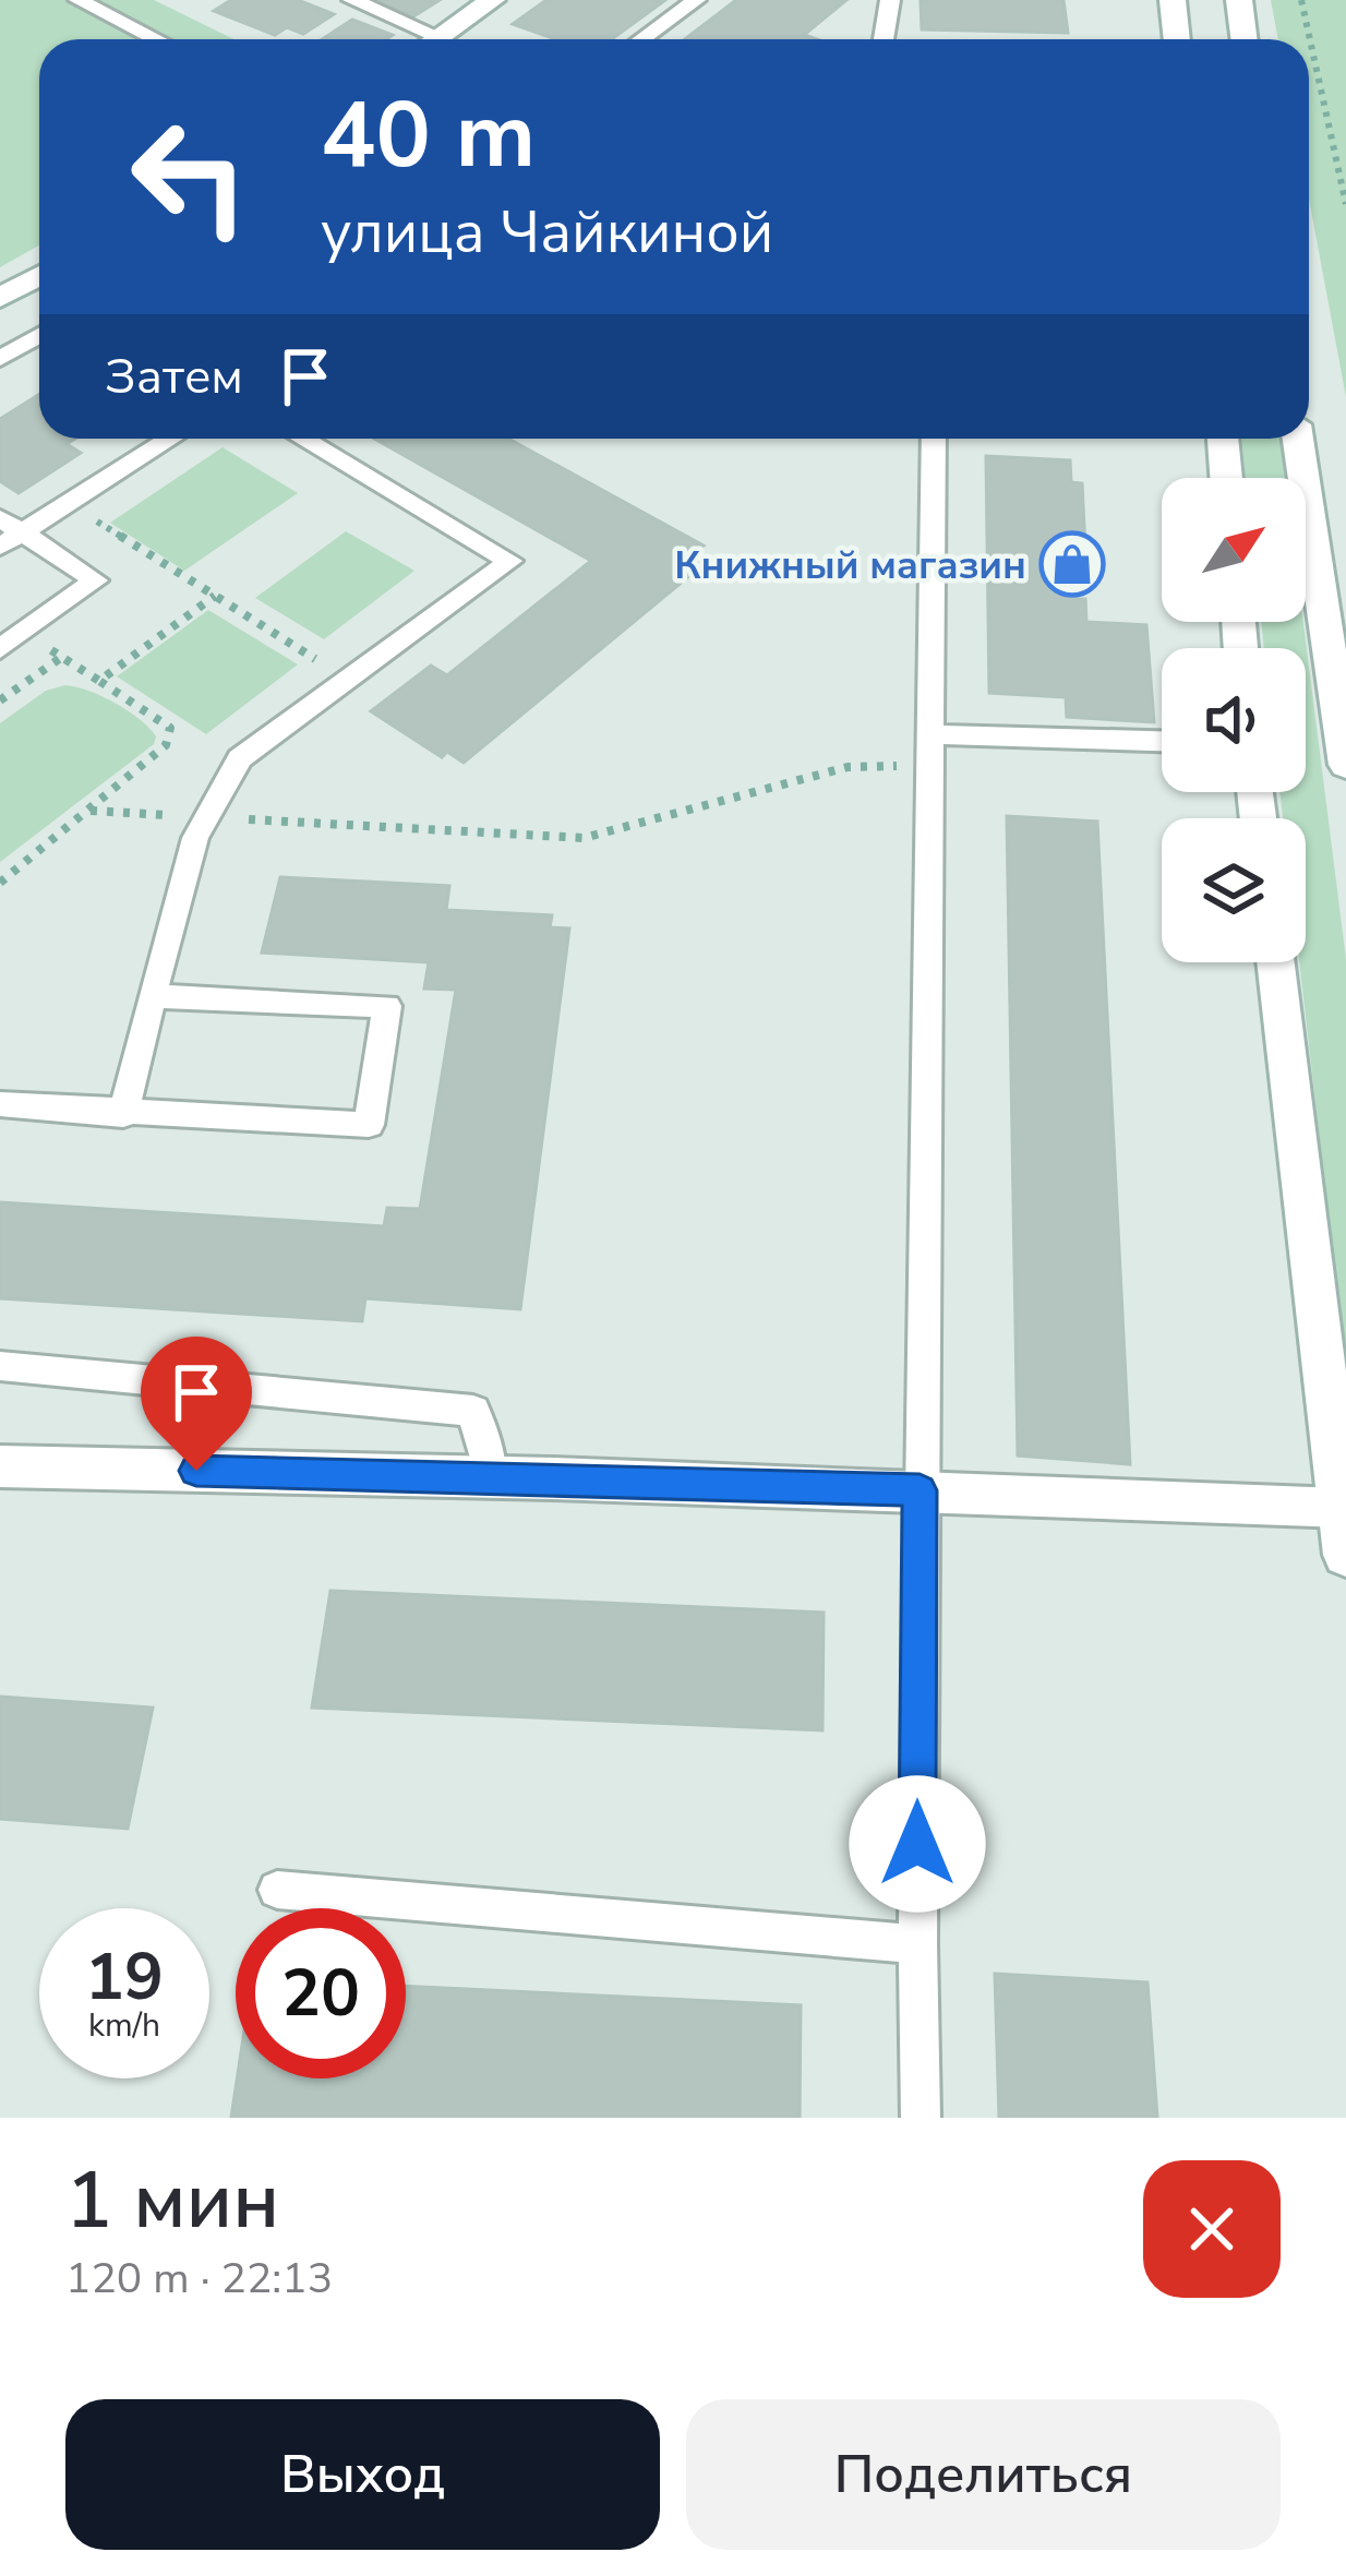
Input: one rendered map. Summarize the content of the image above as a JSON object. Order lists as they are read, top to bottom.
{
  "places": {
    "shop": ["Книжный магазин"]
  },
  "north": "top right",
  "page": {
    "turn": ["40 m", "улица Чайкиной"],
    "then": "Затем",
    "speed": "19 km/h",
    "limit": "20",
    "heading": ["1 мин", "120 m · 22:13"],
    "buttons": ["Выход", "Поделиться"]
  }
}
